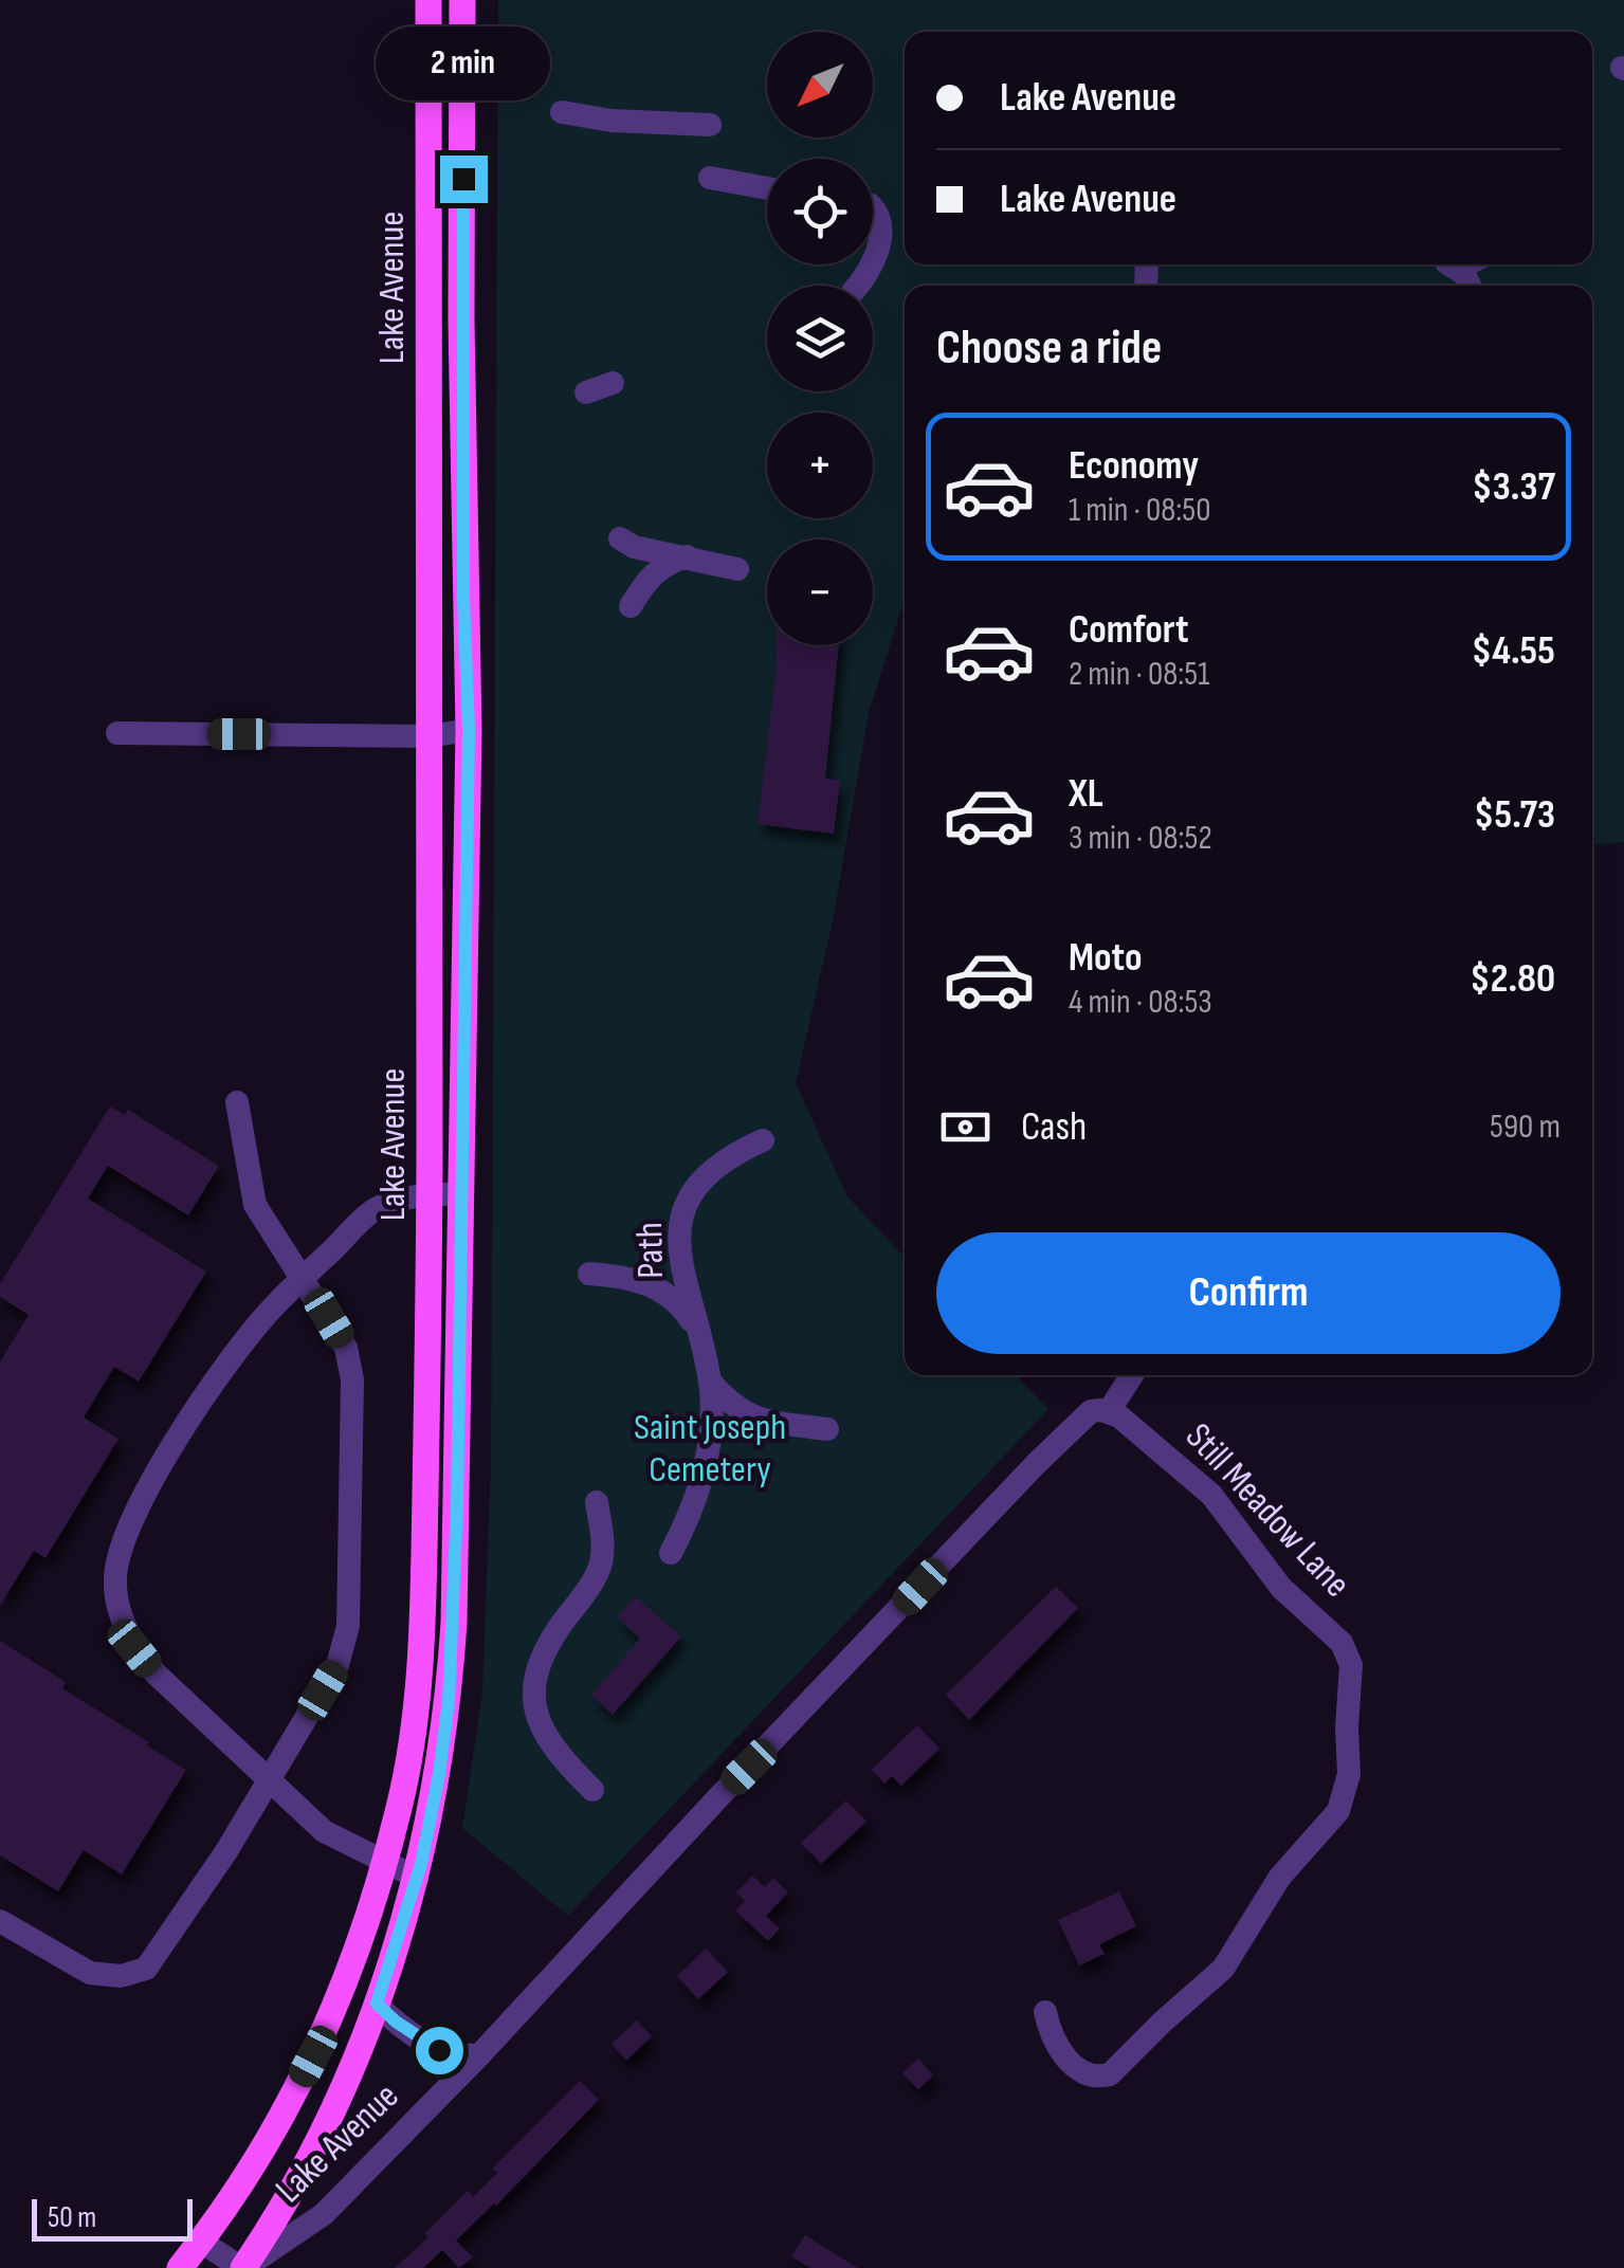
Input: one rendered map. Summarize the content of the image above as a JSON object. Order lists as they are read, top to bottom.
{
  "streets": {
    "main road": ["Lake Avenue"],
    "street": ["Path", "Still Meadow Lane"]
  },
  "parks": ["Saint Joseph Cemetery"],
  "scale_bar": "50 m",
  "north": "bottom left",
  "page": {
    "bubble": "2 min",
    "map_buttons": ["+", "−"],
    "banner": ["Lake Avenue", "Lake Avenue"],
    "heading": "Choose a ride",
    "list": [
      {
        "name": "Economy",
        "note": "1 min · 08:50",
        "value": "$3.37"
      },
      {
        "name": "Comfort",
        "note": "2 min · 08:51",
        "value": "$4.55"
      },
      {
        "name": "XL",
        "note": "3 min · 08:52",
        "value": "$5.73"
      },
      {
        "name": "Moto",
        "note": "4 min · 08:53",
        "value": "$2.80"
      }
    ],
    "pay": ["Cash", "590 m"],
    "buttons": "Confirm",
    "scale": "50 m"
  }
}
